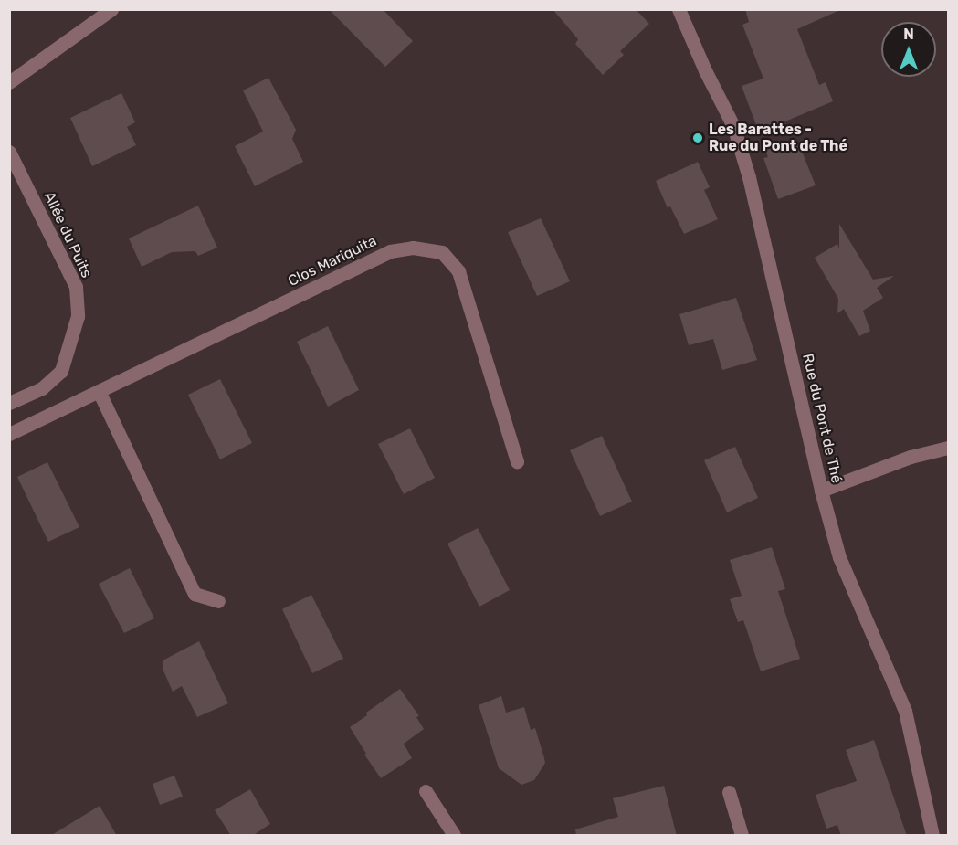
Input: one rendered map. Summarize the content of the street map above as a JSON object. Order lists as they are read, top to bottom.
{
  "streets": {
    "street": ["Allée du Puits", "Clos Mariquita", "Rue du Pont de Thé"]
  },
  "places": ["Les Barattes - Rue du Pont de Thé"],
  "north": "top"
}
